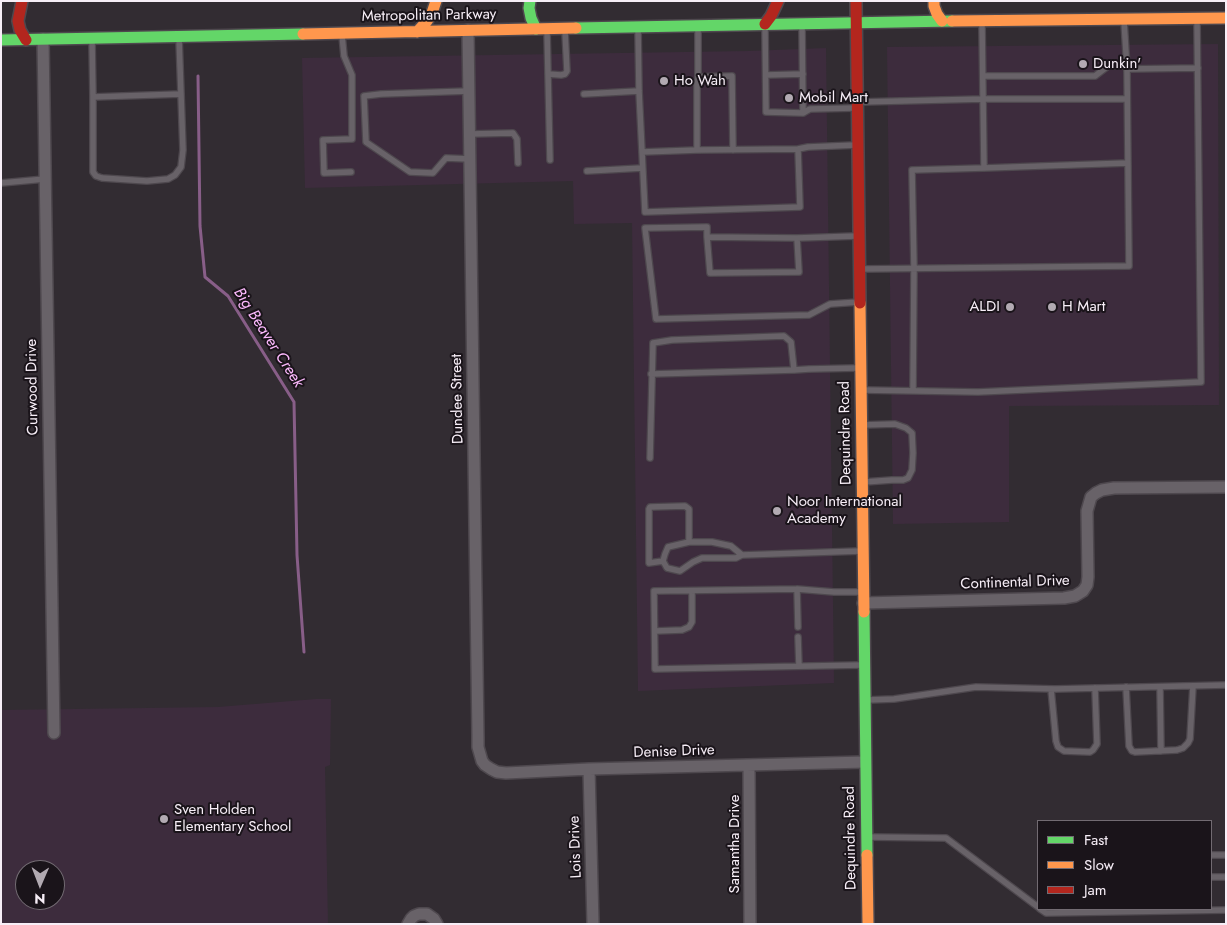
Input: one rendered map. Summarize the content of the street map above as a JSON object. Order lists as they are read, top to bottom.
{
  "streets": {
    "main road": ["Metropolitan Parkway", "Dequindre Road"],
    "street": [
      "Curwood Drive",
      "Dundee Street",
      "Continental Drive",
      "Denise Drive",
      "Samantha Drive",
      "Lois Drive"
    ]
  },
  "crossings": [
    ["Metropolitan Parkway", "Curwood Drive"],
    ["Metropolitan Parkway", "Dundee Street"],
    ["Metropolitan Parkway", "Dequindre Road"],
    ["Dundee Street", "Denise Drive"],
    ["Dequindre Road", "Continental Drive"],
    ["Dequindre Road", "Denise Drive"],
    ["Denise Drive", "Samantha Drive"],
    ["Denise Drive", "Lois Drive"]
  ],
  "water": ["Big Beaver Creek"],
  "places": [
    "Dunkin'",
    "Ho Wah",
    "Mobil Mart",
    "ALDI",
    "H Mart",
    "Noor International Academy",
    "Sven Holden Elementary School"
  ],
  "legend": ["Fast", "Slow", "Jam"],
  "north": "bottom"
}
